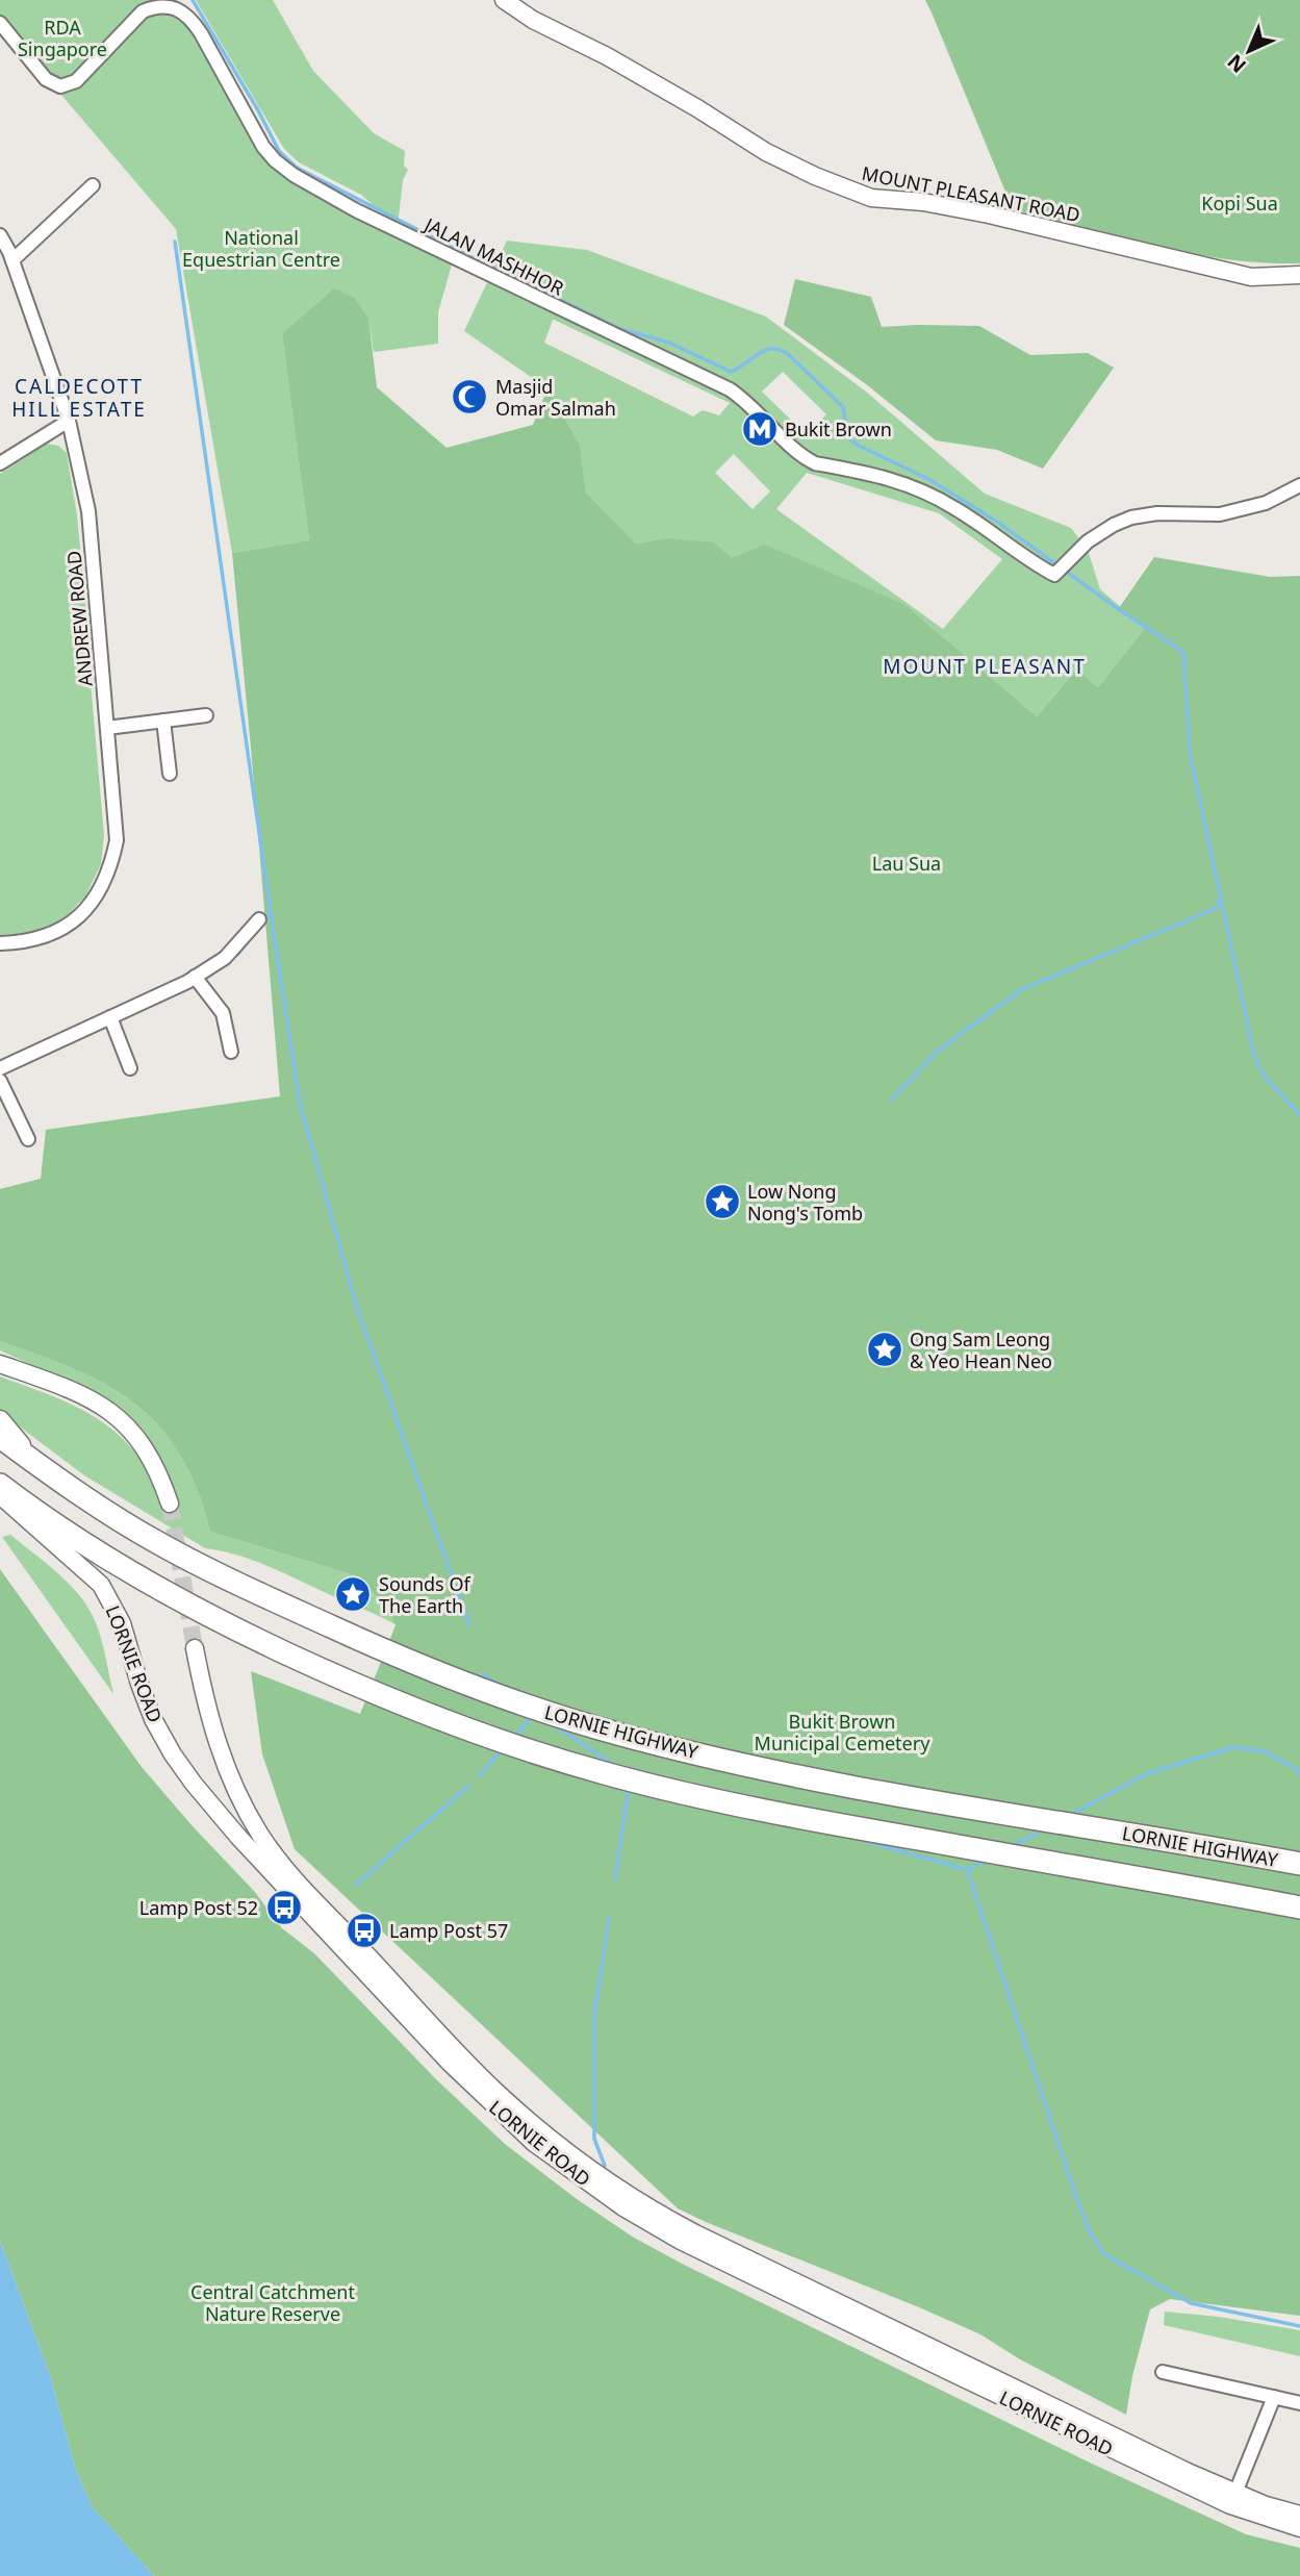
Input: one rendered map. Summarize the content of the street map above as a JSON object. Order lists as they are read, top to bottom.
{
  "streets": {
    "highway": ["LORNIE HIGHWAY"],
    "street": [
      "MOUNT PLEASANT ROAD",
      "JALAN MASHHOR",
      "ANDREW ROAD",
      "LORNIE ROAD"
    ]
  },
  "districts": ["CALDECOTT HILL ESTATE", "MOUNT PLEASANT"],
  "parks": [
    "RDA Singapore",
    "Kopi Sua",
    "National Equestrian Centre",
    "Lau Sua",
    "Bukit Brown Municipal Cemetery",
    "Central Catchment Nature Reserve"
  ],
  "places": {
    "mosque": ["Masjid Omar Salmah"],
    "metro station": ["Bukit Brown"],
    "place": ["Low Nong Nong's Tomb", "Ong Sam Leong & Yeo Hean Neo", "Sounds Of The Earth"],
    "bus stop": ["Lamp Post 52", "Lamp Post 57"]
  },
  "north": "bottom left"
}
